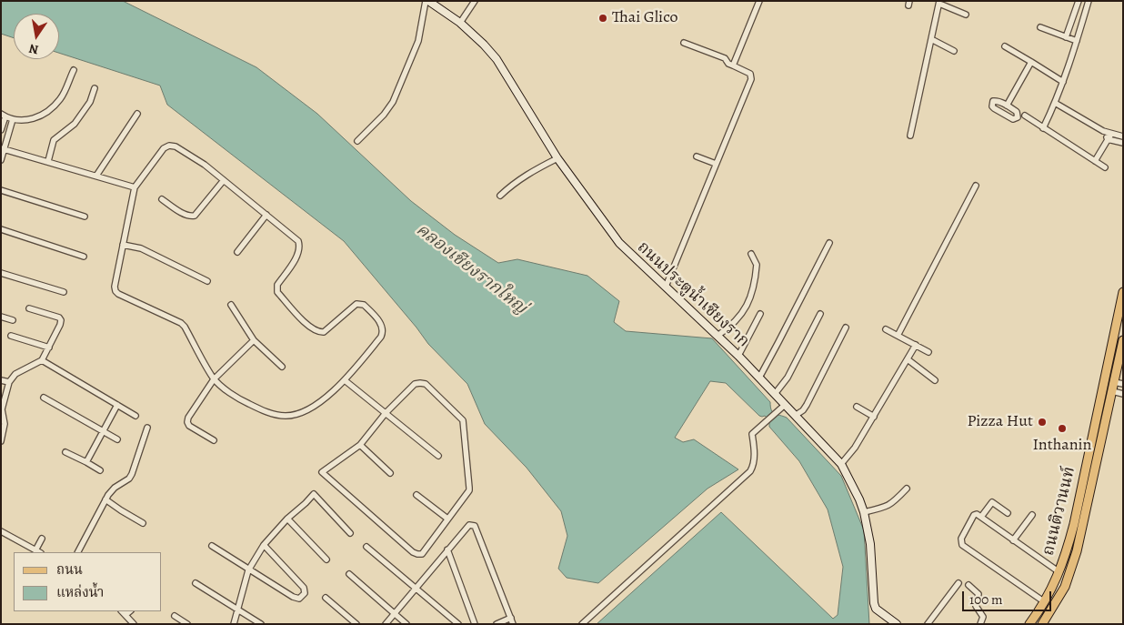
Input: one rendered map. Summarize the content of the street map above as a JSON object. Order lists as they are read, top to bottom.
{
  "streets": {
    "main road": ["ถนนติวานนท์"],
    "street": ["ถนนประตูน้ำเชียงราก"]
  },
  "water": ["คลองเชียงรากใหญ่"],
  "places": ["Thai Glico", "Pizza Hut", "Inthanin"],
  "legend": ["ถนน", "แหล่งน้ำ"],
  "scale_bar": "100 m",
  "north": "bottom"
}
